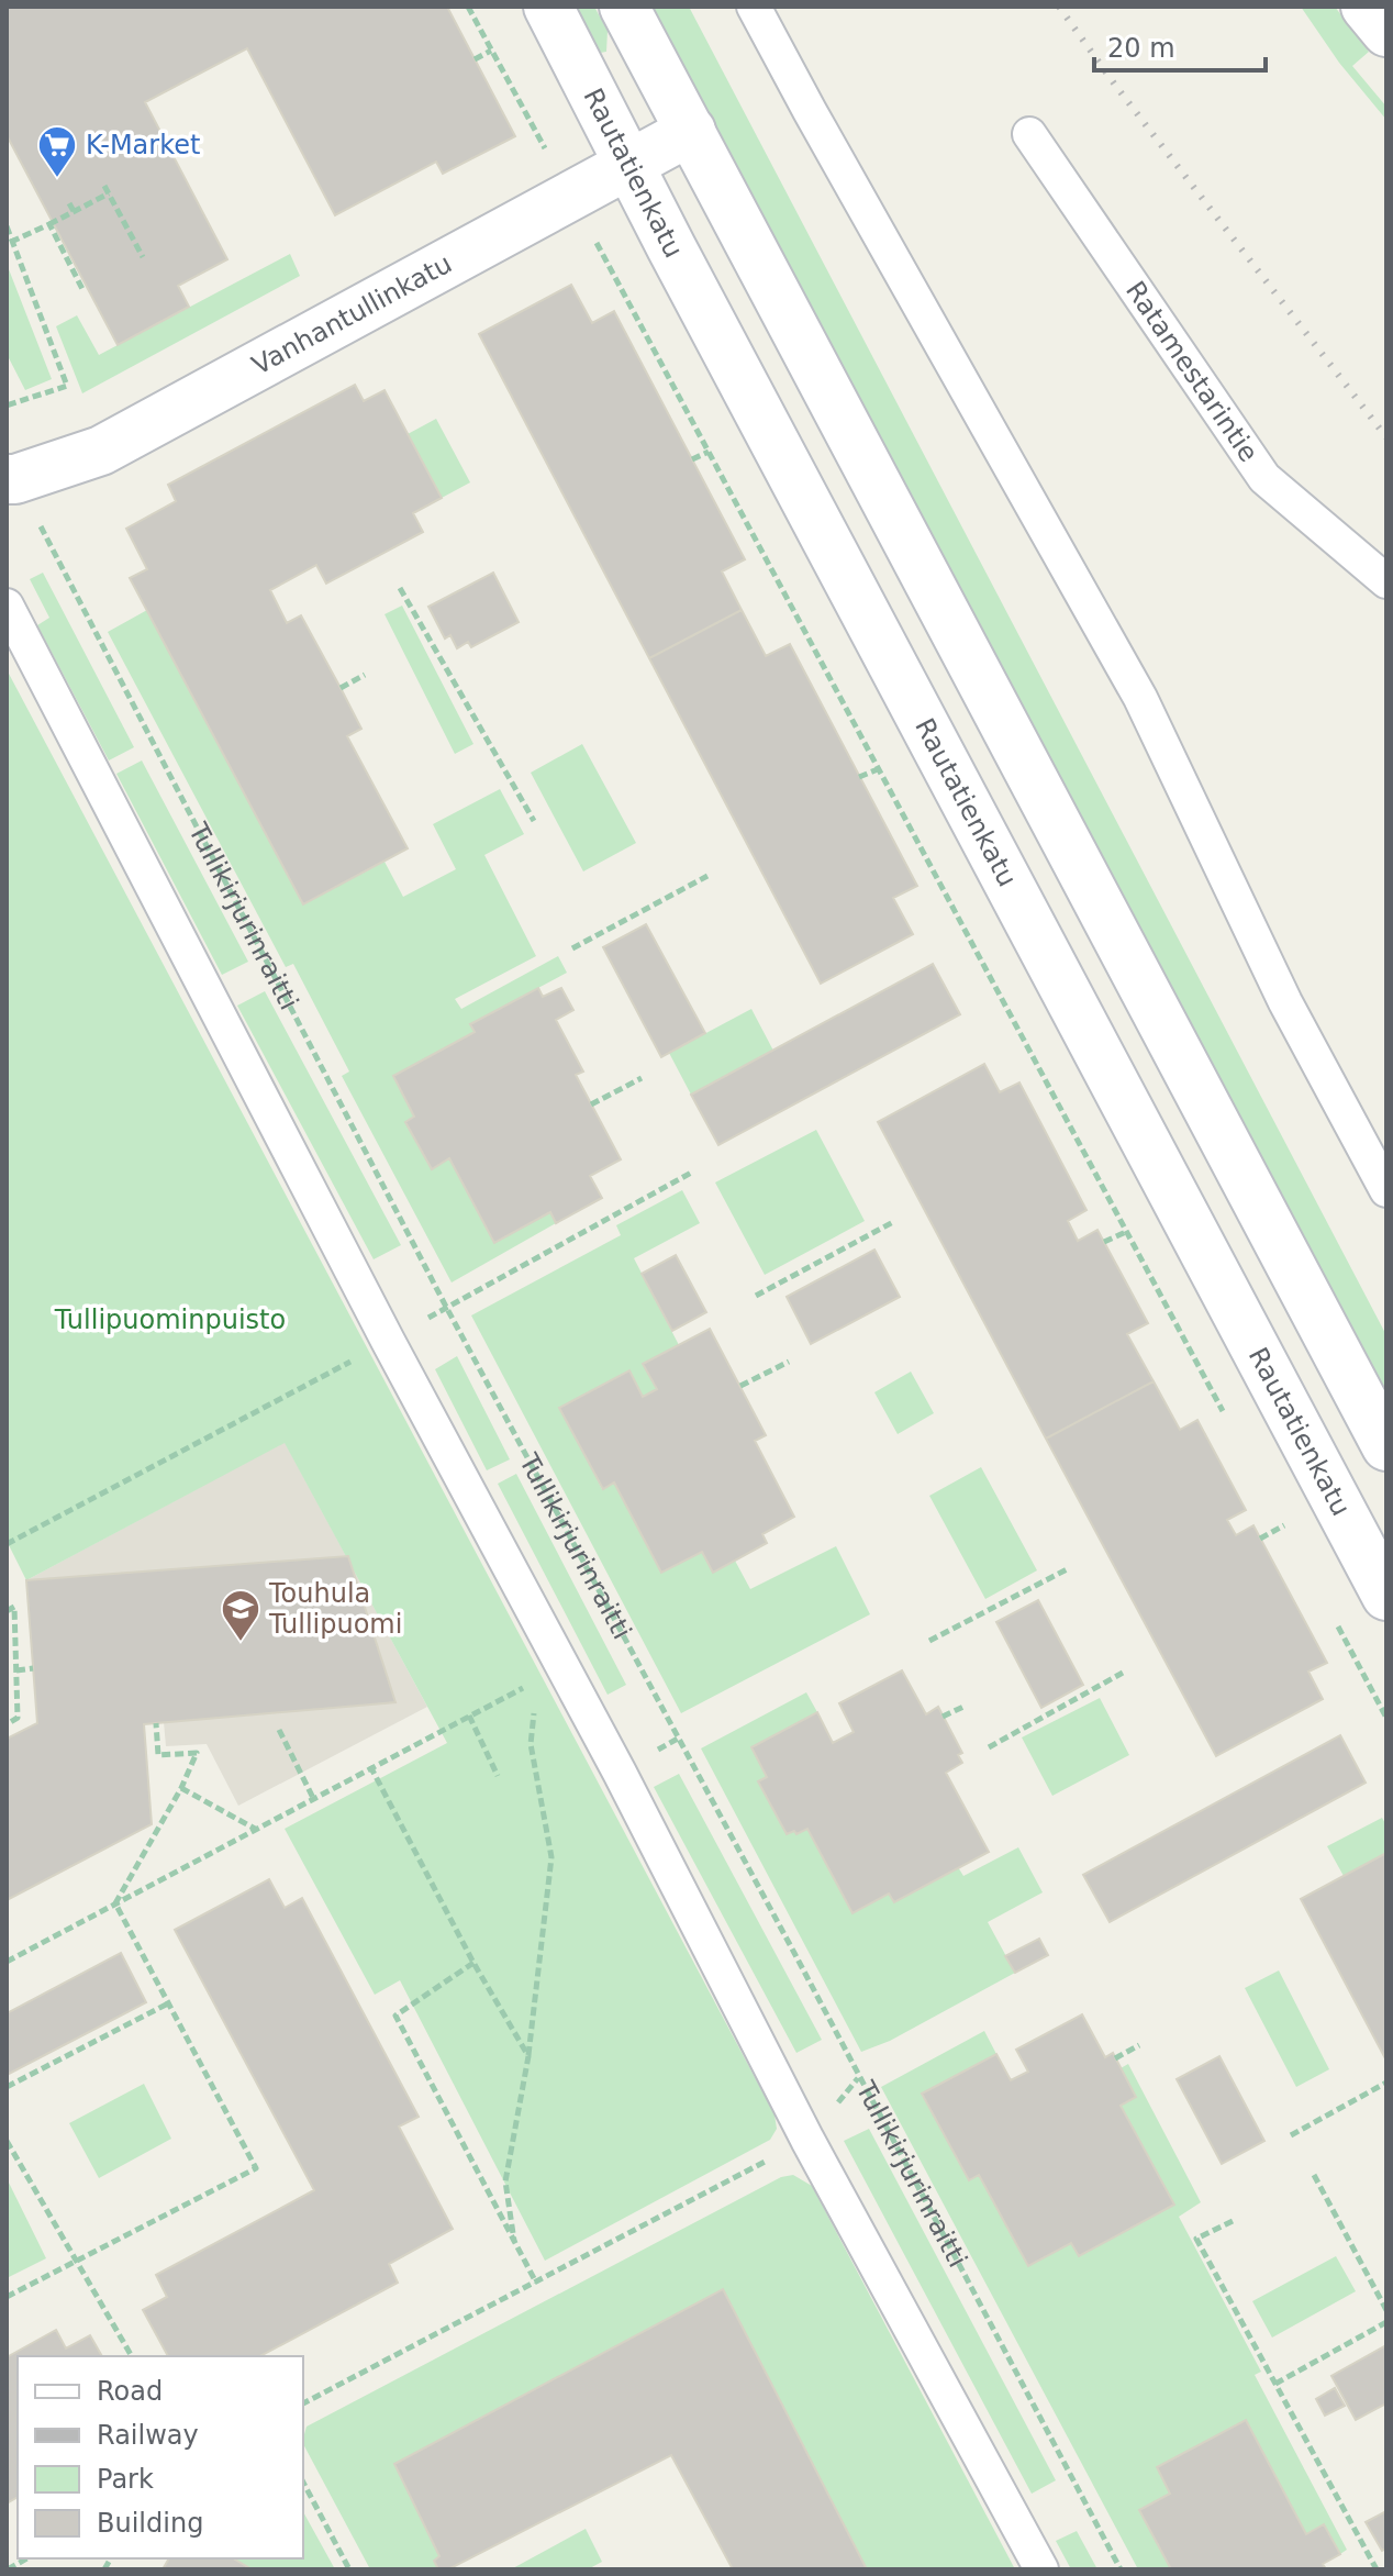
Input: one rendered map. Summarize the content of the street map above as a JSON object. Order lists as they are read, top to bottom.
{
  "streets": {
    "main road": ["Rautatienkatu", "Vanhantullinkatu"],
    "lane": ["Ratamestarintie"],
    "path": ["Tullikirjurinraitti"]
  },
  "crossings": [
    ["Rautatienkatu", "Vanhantullinkatu"]
  ],
  "parks": ["Tullipuominpuisto"],
  "places": {
    "supermarket": ["K-Market"],
    "school or university": ["Touhula Tullipuomi"]
  },
  "legend": [
    "Road",
    "Railway",
    "Park",
    "Building"
  ],
  "scale_bar": "20 m"
}
